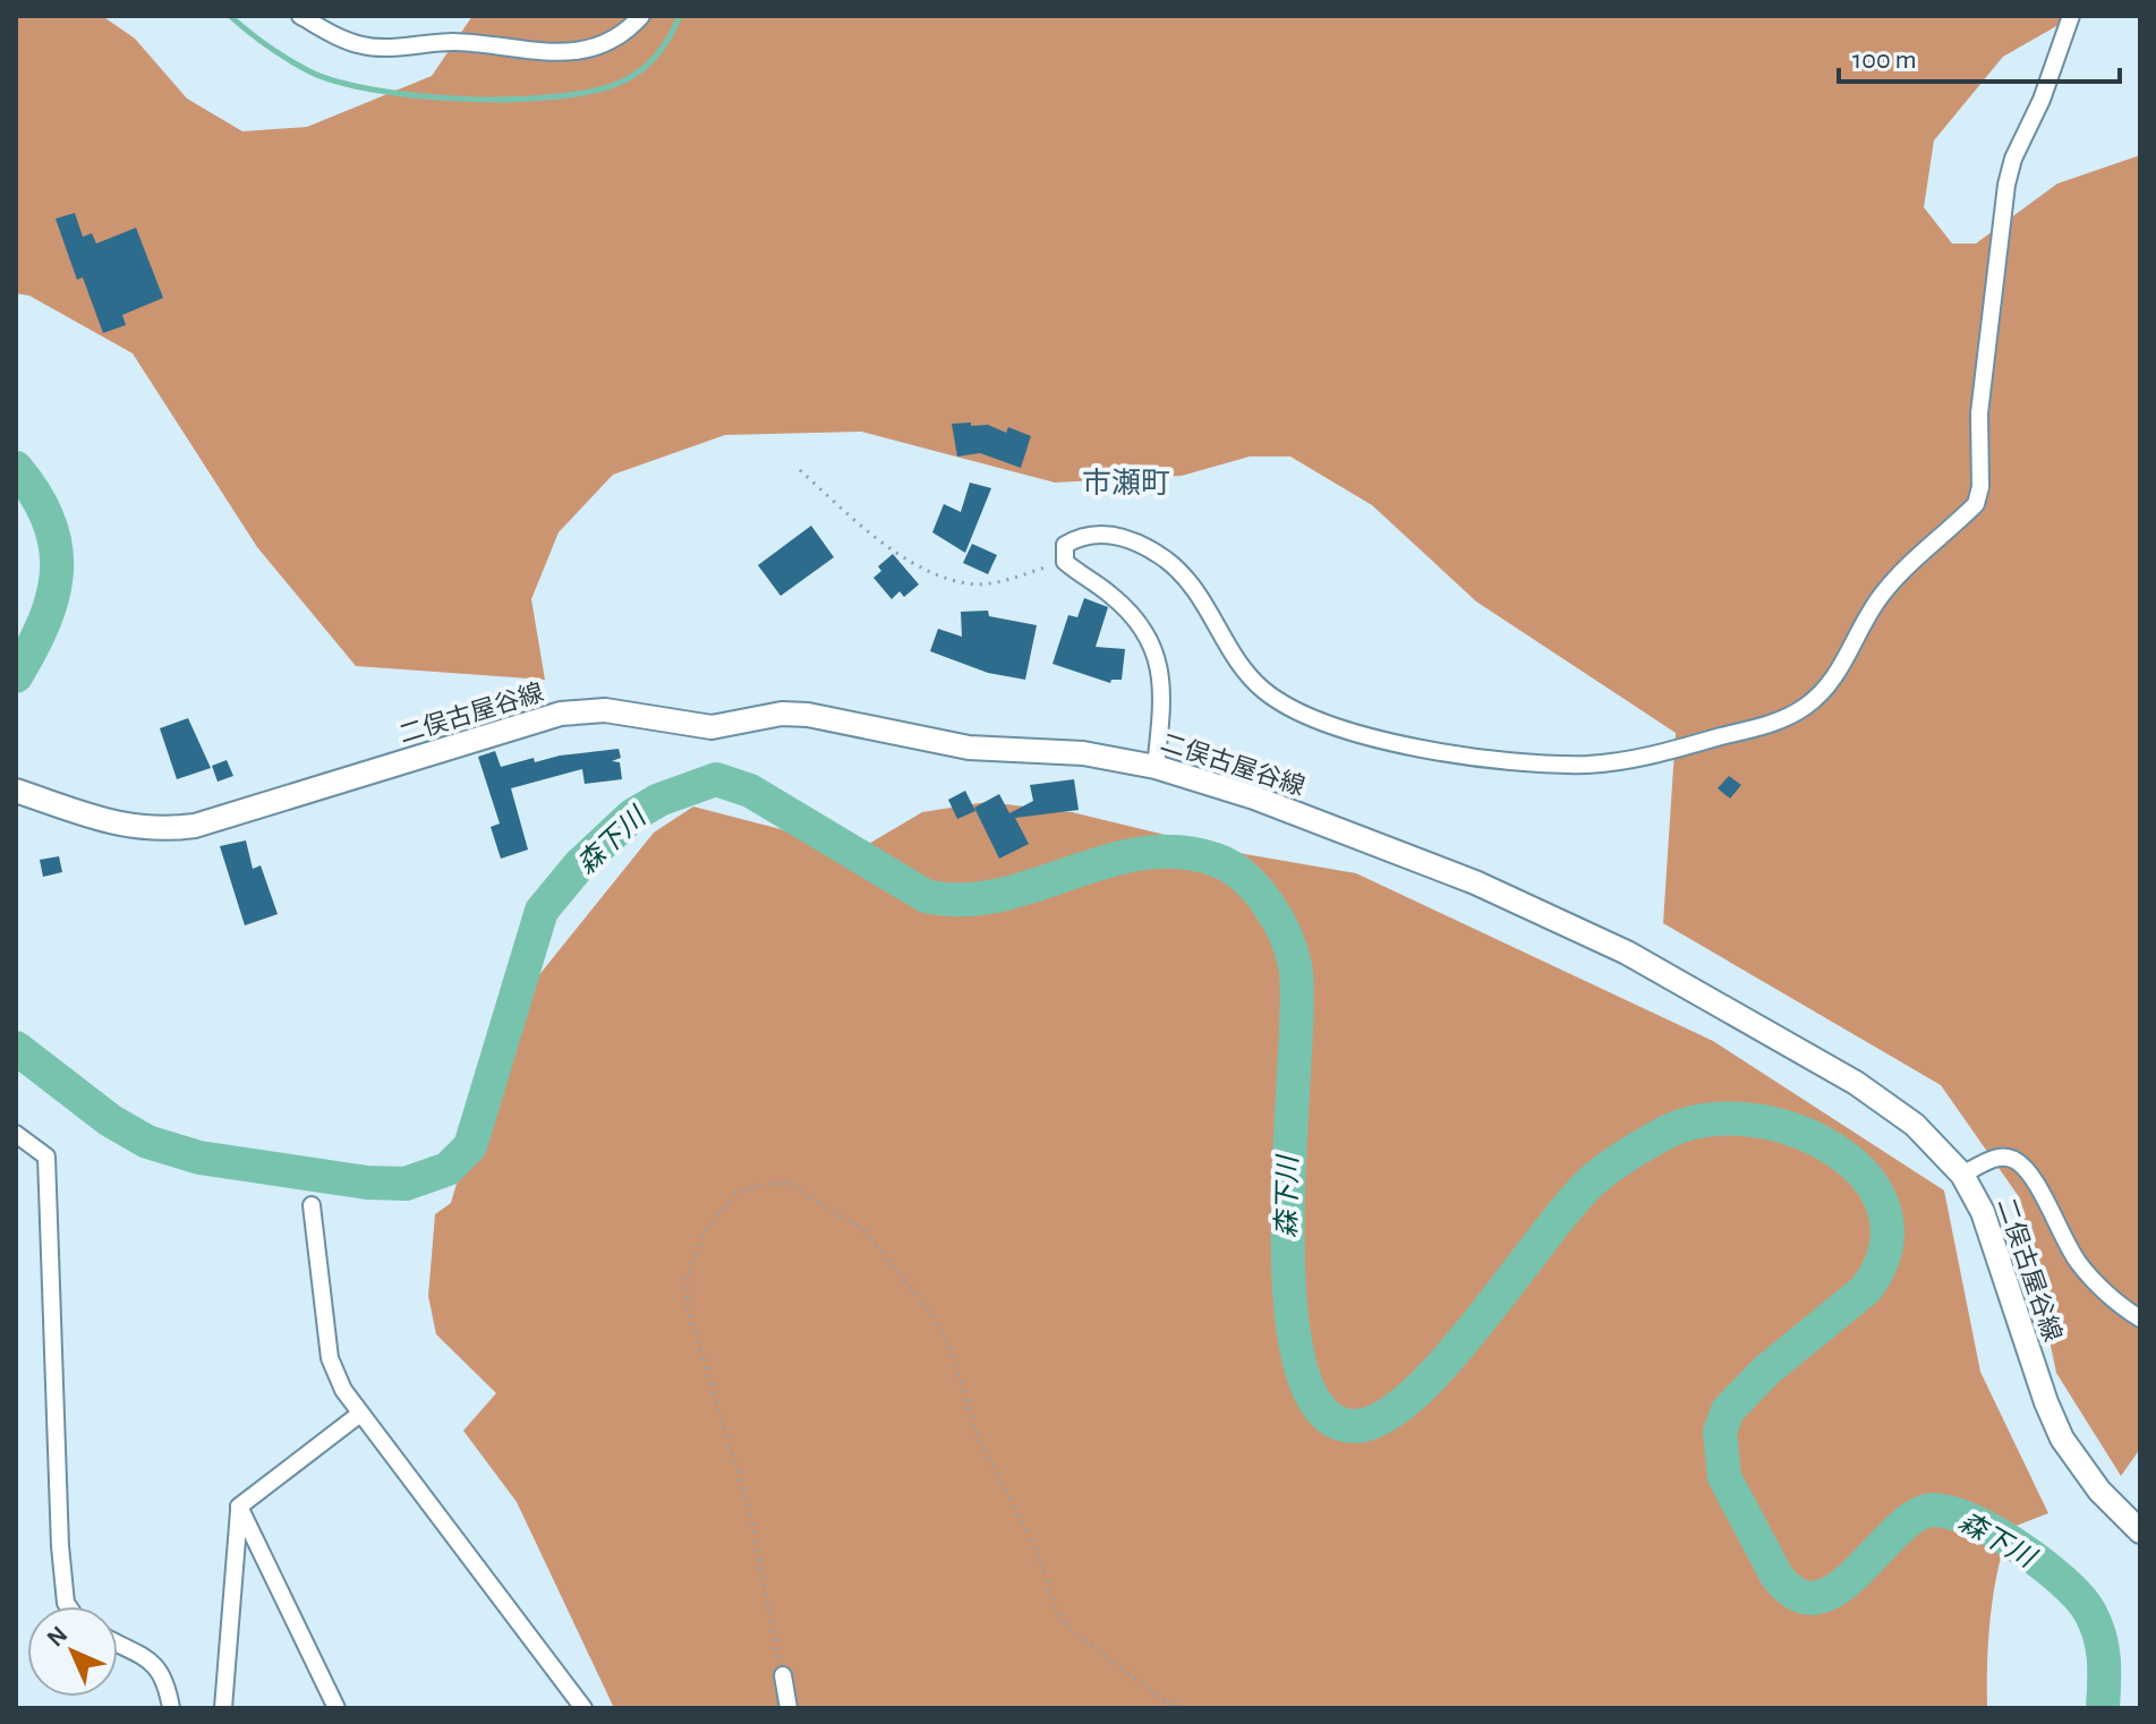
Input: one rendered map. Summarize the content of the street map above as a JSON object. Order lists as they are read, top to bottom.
{
  "streets": {
    "main road": ["二俣古屋谷線"]
  },
  "districts": ["市瀬町"],
  "water": ["森下川"],
  "scale_bar": "100 m",
  "north": "top left"
}
